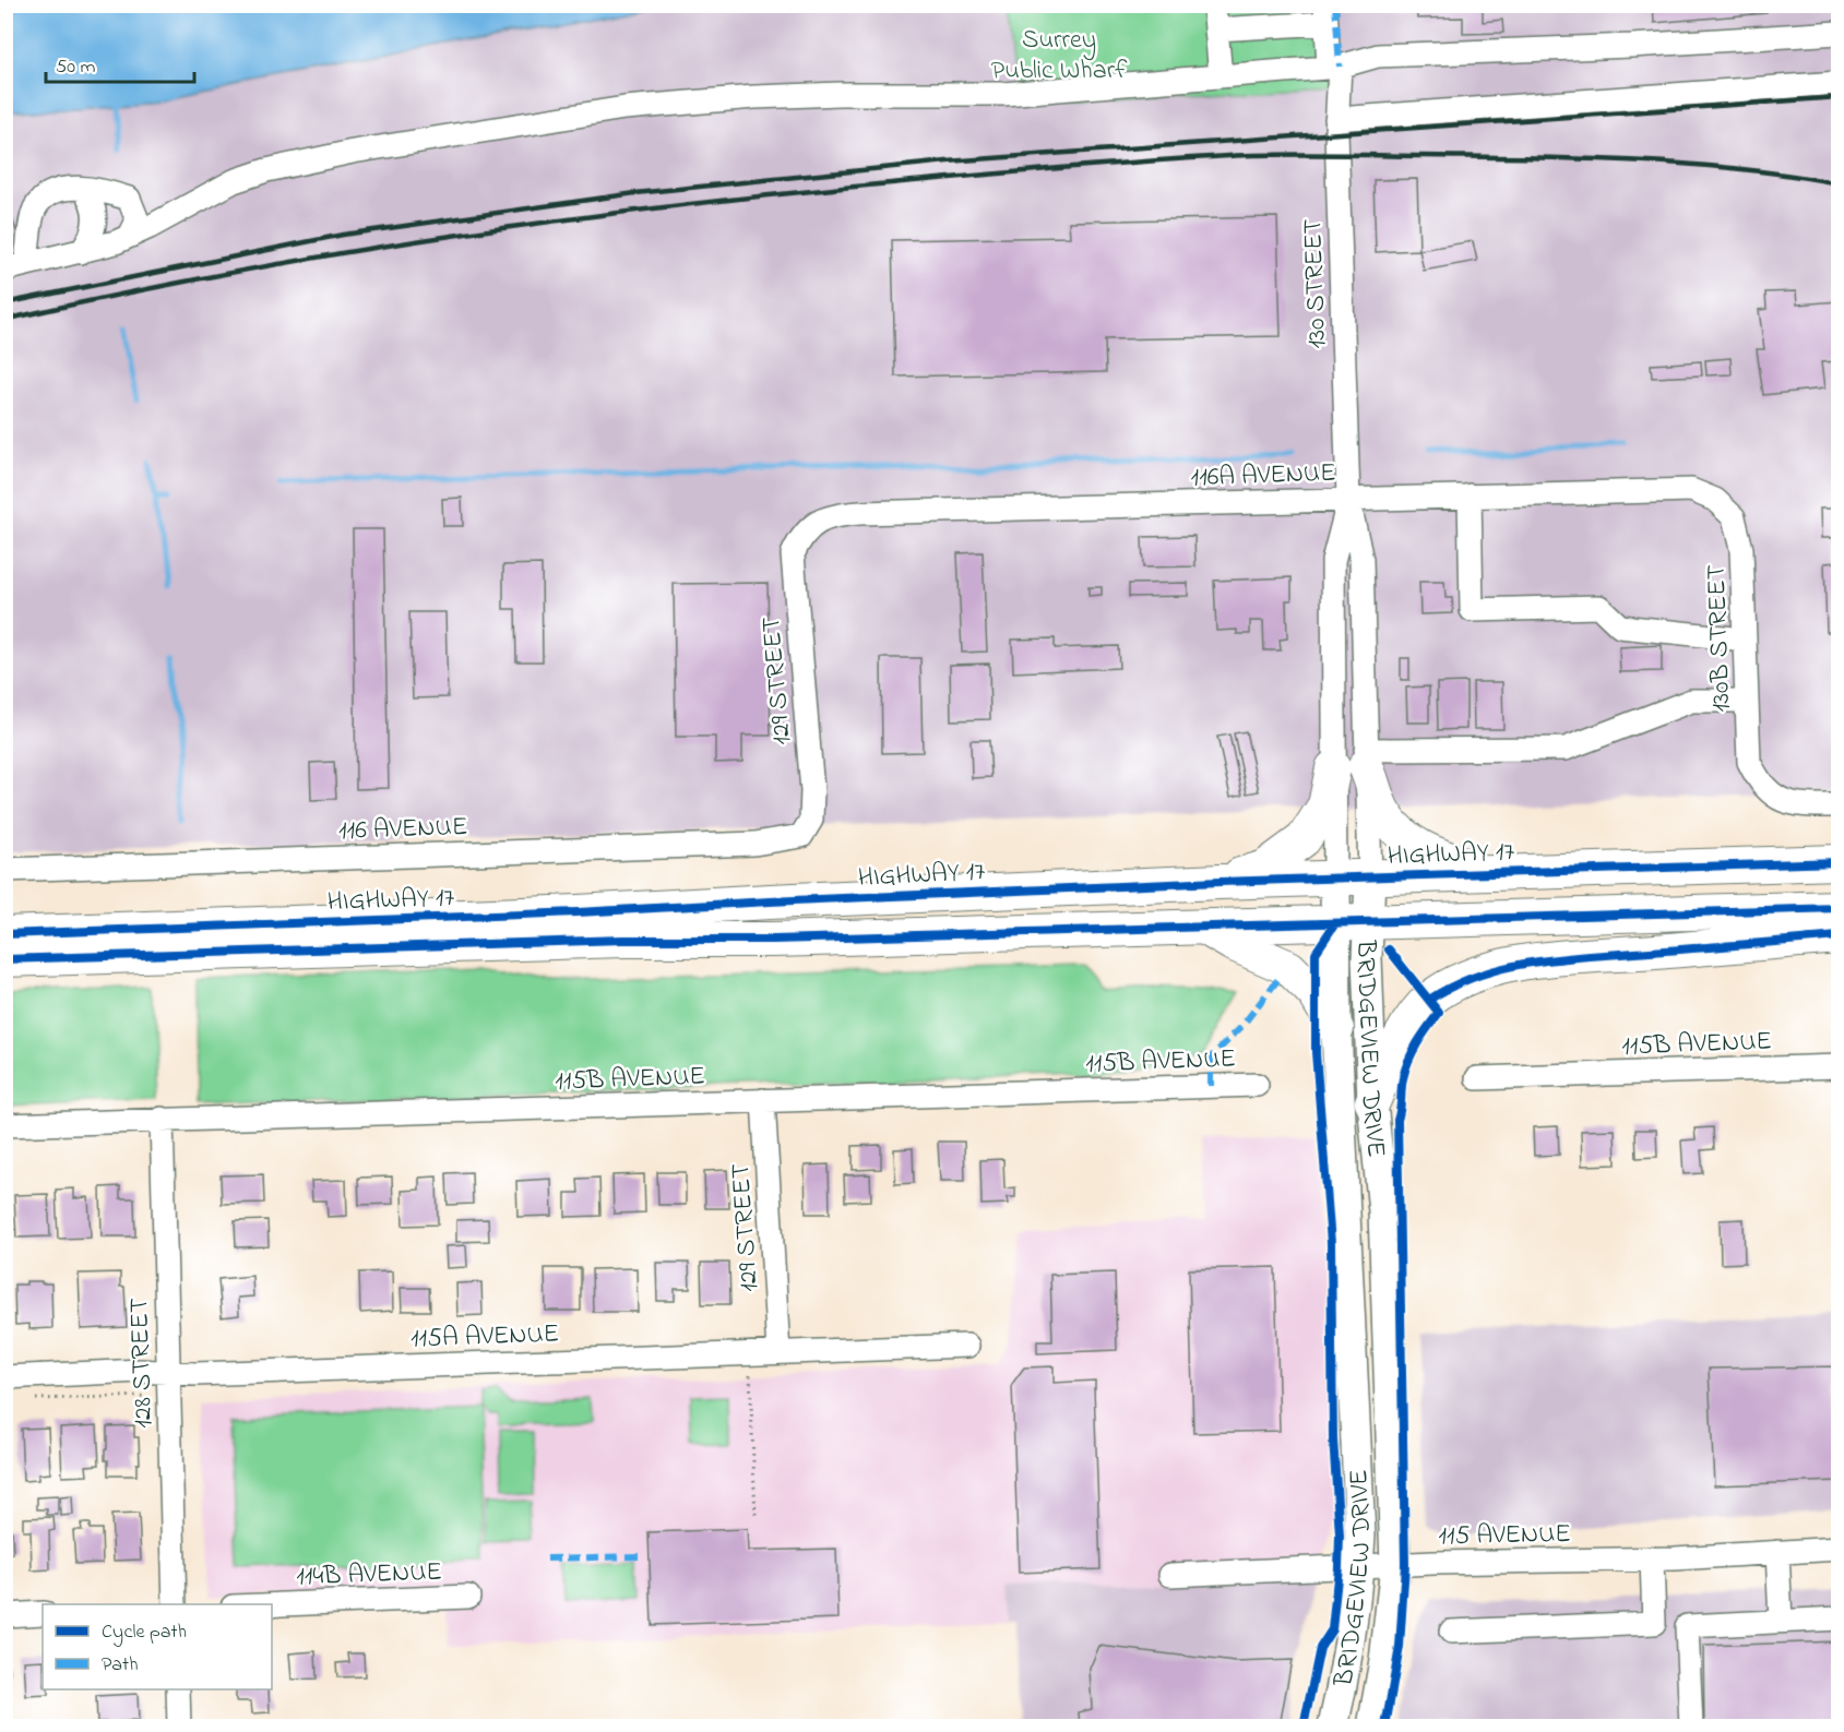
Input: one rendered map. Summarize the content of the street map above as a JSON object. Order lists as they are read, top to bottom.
{
  "streets": {
    "highway": ["HIGHWAY 17"],
    "main road": ["BRIDGEVIEW DRIVE"],
    "street": [
      "130 STREET",
      "116A AVENUE",
      "130B STREET",
      "129 STREET",
      "116 AVENUE",
      "115B AVENUE",
      "115A AVENUE",
      "128 STREET",
      "115 AVENUE",
      "114B AVENUE"
    ]
  },
  "crossings": [
    ["130 STREET", "116A AVENUE"],
    ["130 STREET", "HIGHWAY 17"],
    ["130 STREET", "BRIDGEVIEW DRIVE"],
    ["116A AVENUE", "130B STREET"],
    ["116A AVENUE", "129 STREET"],
    ["129 STREET", "116 AVENUE"],
    ["129 STREET", "115B AVENUE"],
    ["129 STREET", "115A AVENUE"],
    ["HIGHWAY 17", "BRIDGEVIEW DRIVE"],
    ["115B AVENUE", "128 STREET"],
    ["BRIDGEVIEW DRIVE", "115 AVENUE"],
    ["115A AVENUE", "128 STREET"]
  ],
  "parks": ["Surrey Public Wharf"],
  "legend": ["Cycle path", "Path"],
  "scale_bar": "50 m"
}
